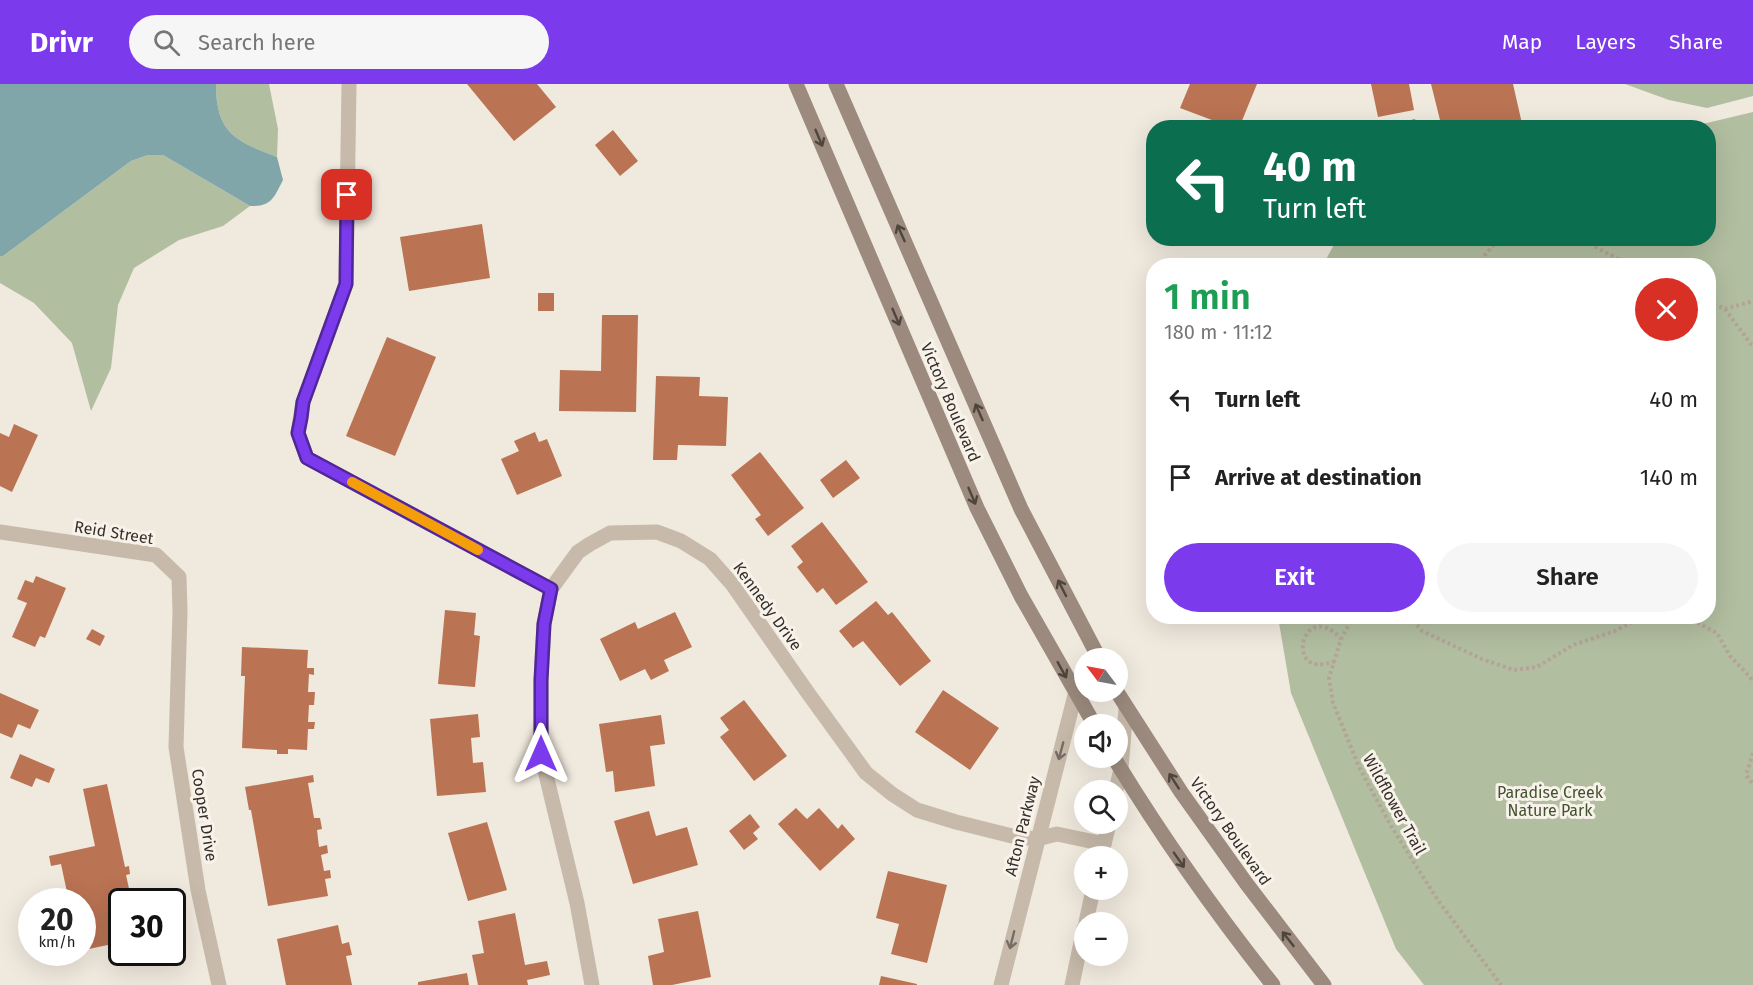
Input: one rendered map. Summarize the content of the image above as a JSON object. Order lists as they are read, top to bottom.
{
  "streets": {
    "main road": ["Victory Boulevard"],
    "street": [
      "Reid Street",
      "Kennedy Drive",
      "Cooper Drive",
      "Afton Parkway"
    ],
    "path": ["Wildflower Trail"]
  },
  "crossings": [
    ["Reid Street", "Cooper Drive"],
    ["Kennedy Drive", "Afton Parkway"]
  ],
  "one_way": ["Afton Parkway"],
  "parks": ["Paradise Creek Nature Park"],
  "north": "top left",
  "page": {
    "header": "Drivr",
    "search": "Search here",
    "nav": ["Map", "Layers", "Share"],
    "turn": ["40 m", "Turn left"],
    "heading": ["1 min", "180 m · 11:12"],
    "list": [
      {
        "name": "Turn left",
        "value": "40 m"
      },
      {
        "name": "Arrive at destination",
        "value": "140 m"
      }
    ],
    "buttons": ["Exit", "Share"],
    "map_buttons": ["+", "−"],
    "speed": "20 km/h",
    "limit": "30"
  }
}
